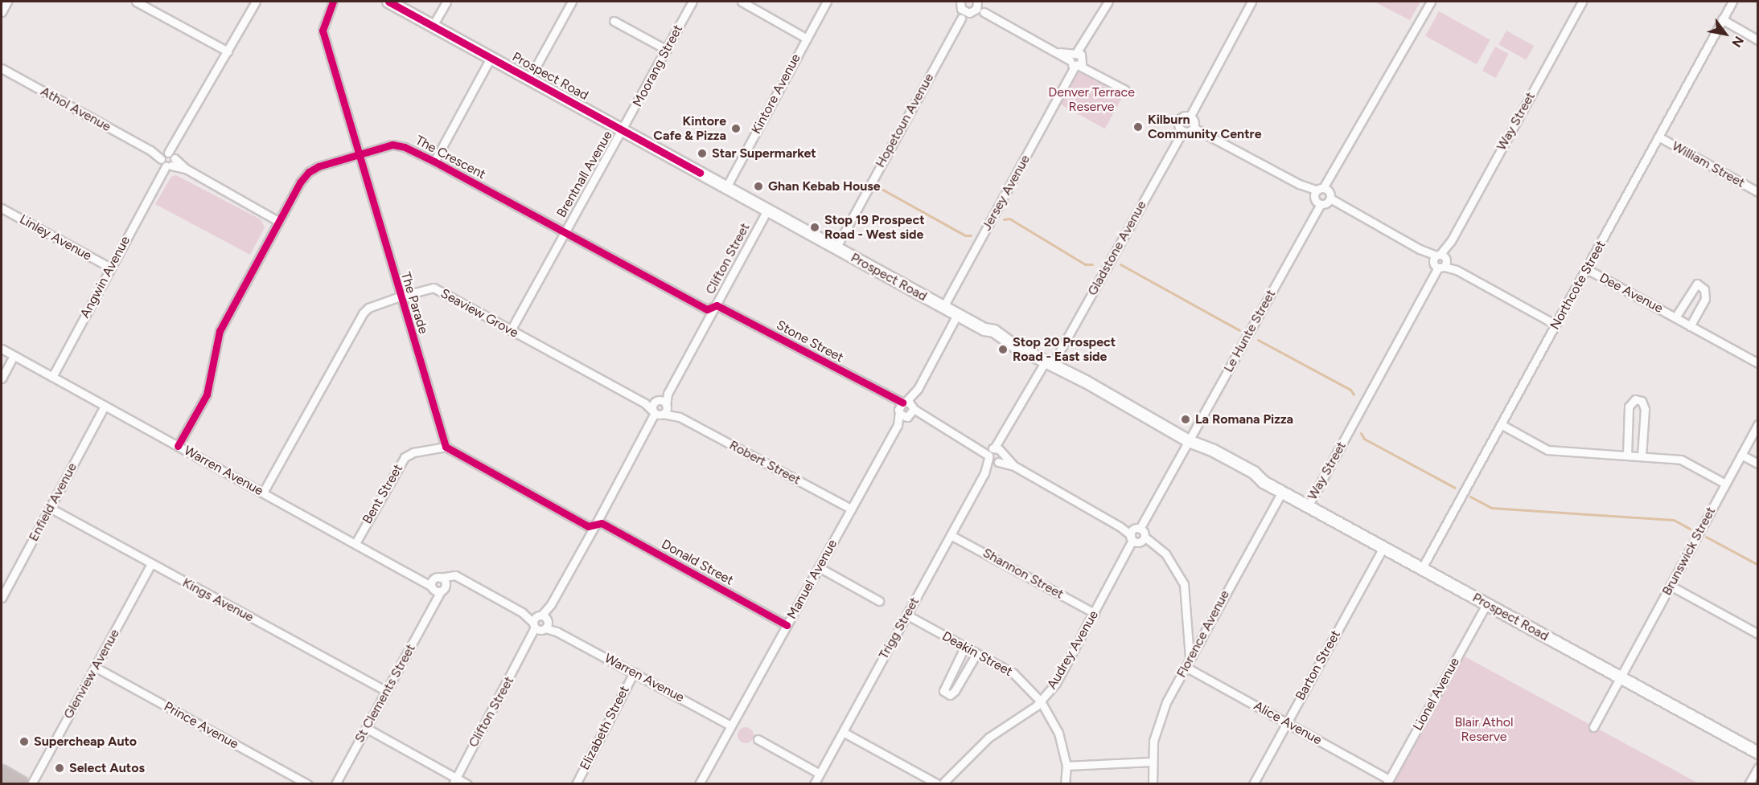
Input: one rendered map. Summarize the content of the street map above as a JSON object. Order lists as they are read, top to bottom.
{
  "streets": {
    "main road": ["Prospect Road"],
    "street": [
      "Moorang Street",
      "Kintore Avenue",
      "Athol Avenue",
      "Hopetoun Avenue",
      "Way Street",
      "The Crescent",
      "William Street",
      "Brentnall Avenue",
      "Jersey Avenue",
      "Linley Avenue",
      "Gladstone Avenue",
      "Clifton Street",
      "Angwin Avenue",
      "Northcote Street",
      "Dee Avenue",
      "The Parade",
      "Seaview Grove",
      "Le Hunte Street",
      "Stone Street",
      "Robert Street",
      "Warren Avenue",
      "Bent Street",
      "Enfield Avenue",
      "Brunswick Street",
      "Donald Street",
      "Shannon Street",
      "Manuel Avenue",
      "Kings Avenue",
      "Trigg Street",
      "Florence Avenue",
      "Audrey Avenue",
      "Deakin Street",
      "Barton Street",
      "Glenview Avenue",
      "St Clements Street",
      "Lionel Avenue",
      "Alice Avenue",
      "Prince Avenue",
      "Elizabeth Street"
    ]
  },
  "crossings": [
    ["Moorang Street", "Prospect Road"],
    ["Moorang Street", "Brentnall Avenue"],
    ["Prospect Road", "Kintore Avenue"],
    ["Prospect Road", "Hopetoun Avenue"],
    ["Prospect Road", "Way Street"],
    ["Prospect Road", "Brentnall Avenue"],
    ["Prospect Road", "Jersey Avenue"],
    ["Prospect Road", "Gladstone Avenue"],
    ["Prospect Road", "Clifton Street"],
    ["Prospect Road", "Northcote Street"],
    ["Prospect Road", "Le Hunte Street"],
    ["Prospect Road", "Brunswick Street"],
    ["Prospect Road", "Manuel Avenue"],
    ["Prospect Road", "Trigg Street"],
    ["Prospect Road", "Florence Avenue"],
    ["Prospect Road", "Audrey Avenue"],
    ["Prospect Road", "Barton Street"],
    ["Prospect Road", "Lionel Avenue"],
    ["Athol Avenue", "The Crescent"],
    ["Athol Avenue", "Angwin Avenue"],
    ["The Crescent", "Brentnall Avenue"],
    ["The Crescent", "Clifton Street"],
    ["The Crescent", "The Parade"],
    ["The Crescent", "Stone Street"],
    ["The Crescent", "Warren Avenue"],
    ["William Street", "Northcote Street"],
    ["Brentnall Avenue", "Seaview Grove"],
    ["Linley Avenue", "Angwin Avenue"],
    ["Gladstone Avenue", "Trigg Street"],
    ["Clifton Street", "Seaview Grove"],
    ["Clifton Street", "Stone Street"],
    ["Clifton Street", "Robert Street"],
    ["Clifton Street", "Warren Avenue"],
    ["Clifton Street", "Donald Street"],
    ["Angwin Avenue", "Warren Avenue"],
    ["Northcote Street", "Dee Avenue"],
    ["The Parade", "Seaview Grove"],
    ["The Parade", "Bent Street"],
    ["Seaview Grove", "Robert Street"],
    ["Seaview Grove", "Warren Avenue"],
    ["Le Hunte Street", "Audrey Avenue"],
    ["Stone Street", "Manuel Avenue"],
    ["Stone Street", "Trigg Street"],
    ["Stone Street", "Florence Avenue"],
    ["Stone Street", "Audrey Avenue"],
    ["Robert Street", "Manuel Avenue"],
    ["Warren Avenue", "Bent Street"],
    ["Warren Avenue", "Enfield Avenue"],
    ["Warren Avenue", "Manuel Avenue"],
    ["Warren Avenue", "St Clements Street"],
    ["Warren Avenue", "Elizabeth Street"],
    ["Enfield Avenue", "Kings Avenue"],
    ["Donald Street", "Manuel Avenue"],
    ["Shannon Street", "Trigg Street"],
    ["Shannon Street", "Audrey Avenue"],
    ["Kings Avenue", "Glenview Avenue"],
    ["Kings Avenue", "St Clements Street"],
    ["Trigg Street", "Deakin Street"],
    ["Florence Avenue", "Alice Avenue"],
    ["Audrey Avenue", "Deakin Street"],
    ["Barton Street", "Alice Avenue"],
    ["Glenview Avenue", "Prince Avenue"],
    ["Lionel Avenue", "Alice Avenue"]
  ],
  "parks": ["Denver Terrace Reserve", "Blair Athol Reserve"],
  "places": [
    "Kilburn Community Centre",
    "Kintore Cafe & Pizza",
    "Star Supermarket",
    "Ghan Kebab House",
    "Stop 19 Prospect Road - West side",
    "Stop 20 Prospect Road - East side",
    "La Romana Pizza",
    "Supercheap Auto",
    "Select Autos"
  ],
  "north": "bottom right"
}
